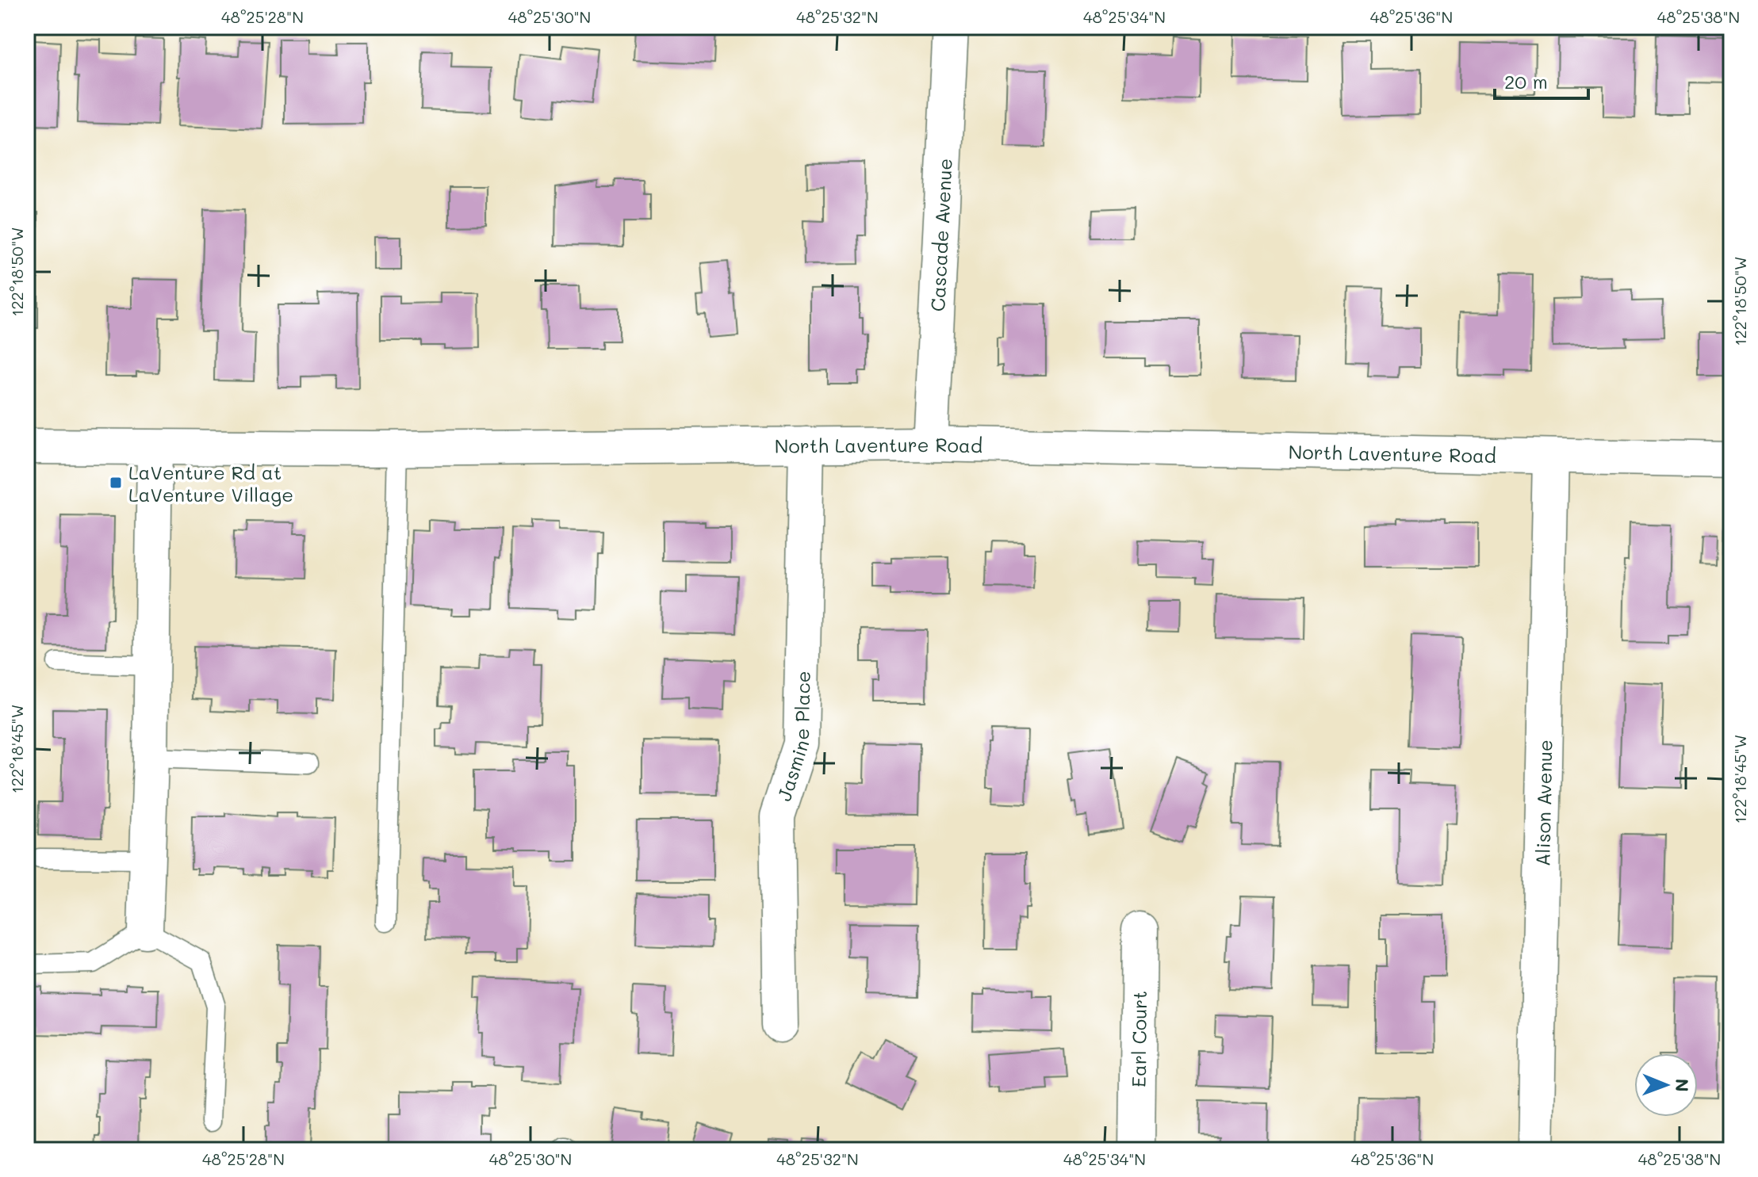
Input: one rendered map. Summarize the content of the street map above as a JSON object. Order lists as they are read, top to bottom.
{
  "streets": {
    "street": [
      "Cascade Avenue",
      "North Laventure Road",
      "Jasmine Place",
      "Alison Avenue",
      "Earl Court"
    ]
  },
  "crossings": [
    ["Cascade Avenue", "North Laventure Road"],
    ["North Laventure Road", "Jasmine Place"],
    ["North Laventure Road", "Alison Avenue"]
  ],
  "places": {
    "transit": ["LaVenture Rd at LaVenture Village"]
  },
  "scale_bar": "20 m",
  "north": "right",
  "coordinates": [
    "48°25'28\"N",
    "48°25'30\"N",
    "48°25'32\"N",
    "48°25'34\"N",
    "48°25'36\"N",
    "48°25'38\"N",
    "122°18'50\"W",
    "122°18'45\"W"
  ]
}
